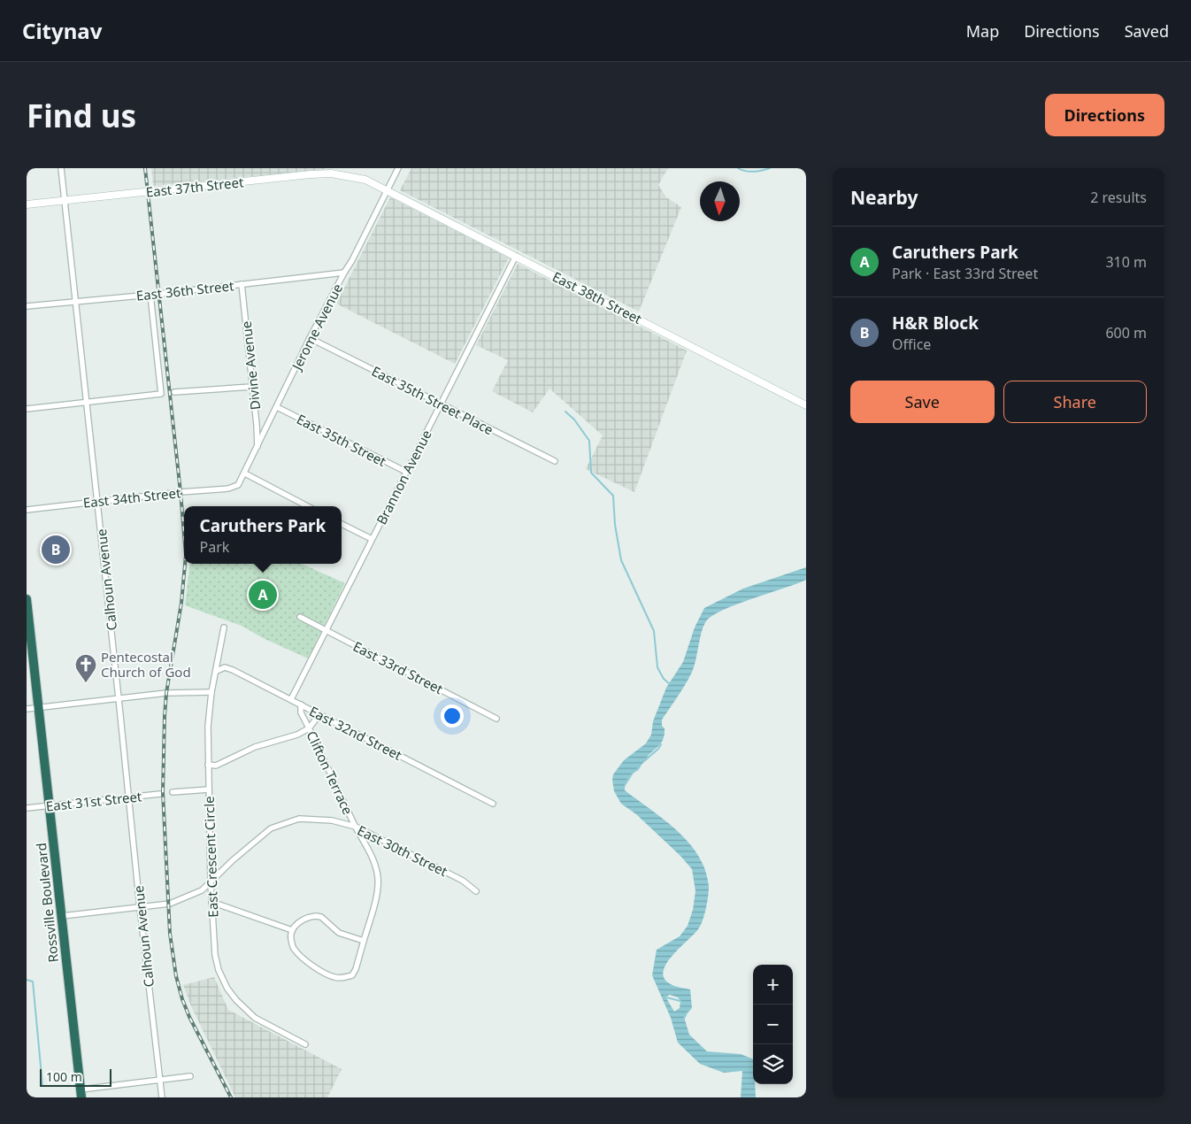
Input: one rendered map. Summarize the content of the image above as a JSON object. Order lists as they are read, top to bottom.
{
  "streets": {
    "highway": ["Rossville Boulevard"],
    "main road": ["East 37th Street", "East 38th Street"],
    "street": [
      "East 36th Street",
      "Jerome Avenue",
      "Divine Avenue",
      "East 35th Street Place",
      "East 35th Street",
      "Brannon Avenue",
      "East 34th Street",
      "Calhoun Avenue",
      "East 33rd Street",
      "East 32nd Street",
      "Clifton Terrace",
      "East 31st Street",
      "East 30th Street",
      "East Crescent Circle"
    ]
  },
  "crossings": [
    ["East 37th Street", "East 38th Street"],
    ["East 37th Street", "Jerome Avenue"],
    ["East 37th Street", "Calhoun Avenue"],
    ["East 36th Street", "Jerome Avenue"],
    ["East 36th Street", "Divine Avenue"],
    ["East 36th Street", "Calhoun Avenue"],
    ["East 38th Street", "Jerome Avenue"],
    ["East 38th Street", "Brannon Avenue"],
    ["Jerome Avenue", "Divine Avenue"],
    ["Jerome Avenue", "East 35th Street Place"],
    ["Jerome Avenue", "East 35th Street"],
    ["Jerome Avenue", "East 34th Street"],
    ["East 35th Street Place", "Brannon Avenue"],
    ["East 35th Street", "Brannon Avenue"],
    ["Brannon Avenue", "East 33rd Street"],
    ["Brannon Avenue", "East 32nd Street"],
    ["East 34th Street", "Calhoun Avenue"],
    ["Calhoun Avenue", "East 31st Street"],
    ["Calhoun Avenue", "East 30th Street"],
    ["East 32nd Street", "Clifton Terrace"],
    ["East 32nd Street", "East Crescent Circle"],
    ["Clifton Terrace", "East 30th Street"],
    ["East 31st Street", "Rossville Boulevard"],
    ["East 30th Street", "East Crescent Circle"],
    ["East 30th Street", "Rossville Boulevard"]
  ],
  "places": {
    "church": ["Pentecostal Church of God"]
  },
  "scale_bar": "100 m",
  "north": "bottom",
  "page": {
    "header": "Citynav",
    "nav": ["Map", "Directions", "Saved"],
    "buttons": [
      "Directions",
      ["Save", "Share"]
    ],
    "title": "Find us",
    "heading": ["Nearby", "2 results"],
    "list": [
      {
        "mark": "A",
        "name": "Caruthers Park",
        "note": "Park · East 33rd Street",
        "value": "310 m"
      },
      {
        "mark": "B",
        "name": "H&R Block",
        "note": "Office",
        "value": "600 m"
      }
    ],
    "popup": ["Caruthers Park", "Park"],
    "pins": ["B", "A"],
    "map_buttons": ["+", "−"],
    "scale": "100 m"
  }
}
